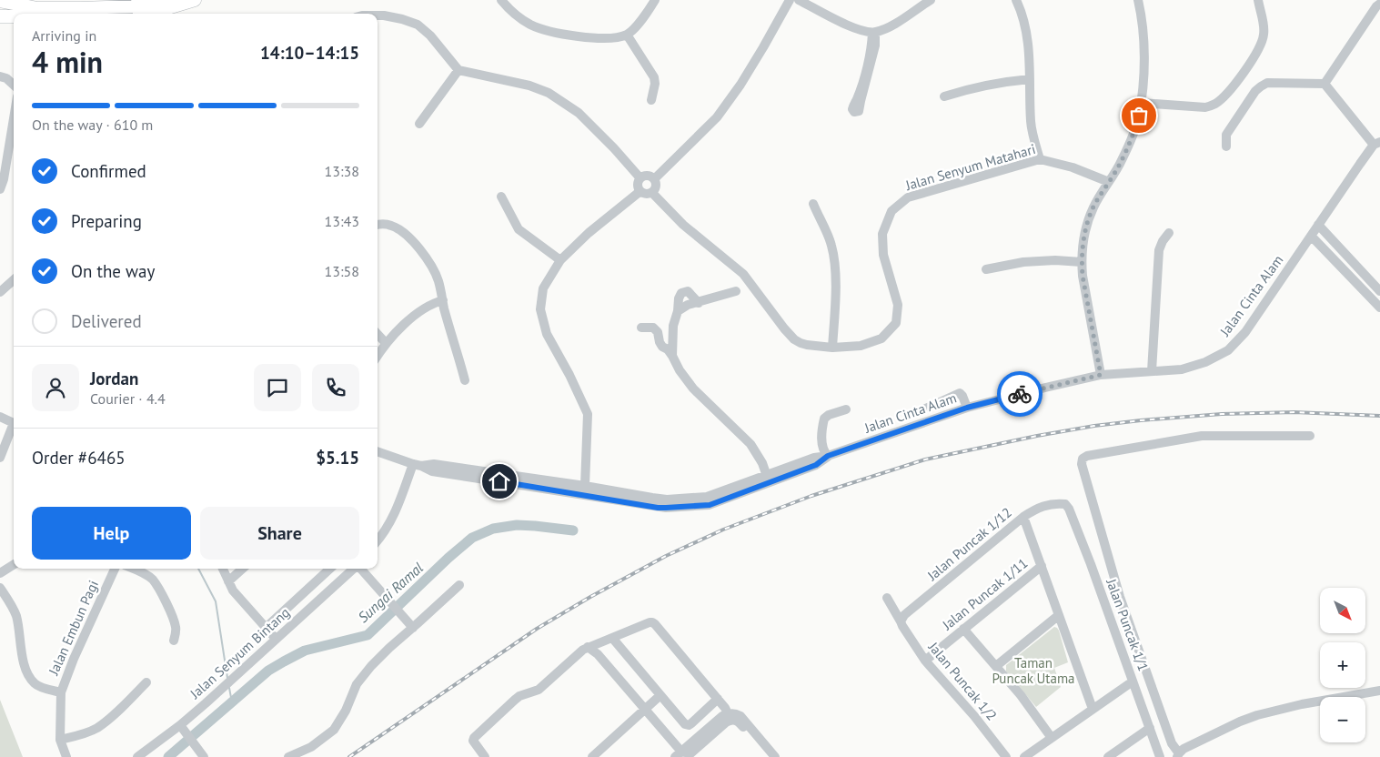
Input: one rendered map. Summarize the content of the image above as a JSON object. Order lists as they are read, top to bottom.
{
  "streets": {
    "street": [
      "Jalan Senyum Matahari",
      "Jalan Cinta Alam",
      "Jalan Puncak 1/12",
      "Jalan Puncak 1/11",
      "Jalan Puncak 1/1",
      "Jalan Embun Pagi",
      "Jalan Senyum Bintang",
      "Jalan Puncak 1/2"
    ]
  },
  "crossings": [
    ["Jalan Puncak 1/12", "Jalan Puncak 1/1"],
    ["Jalan Puncak 1/12", "Jalan Puncak 1/2"],
    ["Jalan Puncak 1/11", "Jalan Puncak 1/2"]
  ],
  "water": ["Sungai Ramal"],
  "parks": ["Taman Puncak Utama"],
  "north": "bottom right",
  "page": {
    "heading": ["4 min", "Arriving in", "14:10–14:15"],
    "panel": [
      "Jordan",
      "Courier · 4.4",
      "Order #6465",
      "$5.15"
    ],
    "bar": "On the way · 610 m",
    "list": [
      ["Confirmed", "13:38"],
      ["Preparing", "13:43"],
      ["On the way", "13:58"],
      "Delivered"
    ],
    "buttons": ["Help", "Share"],
    "map_buttons": ["+", "−"]
  }
}
